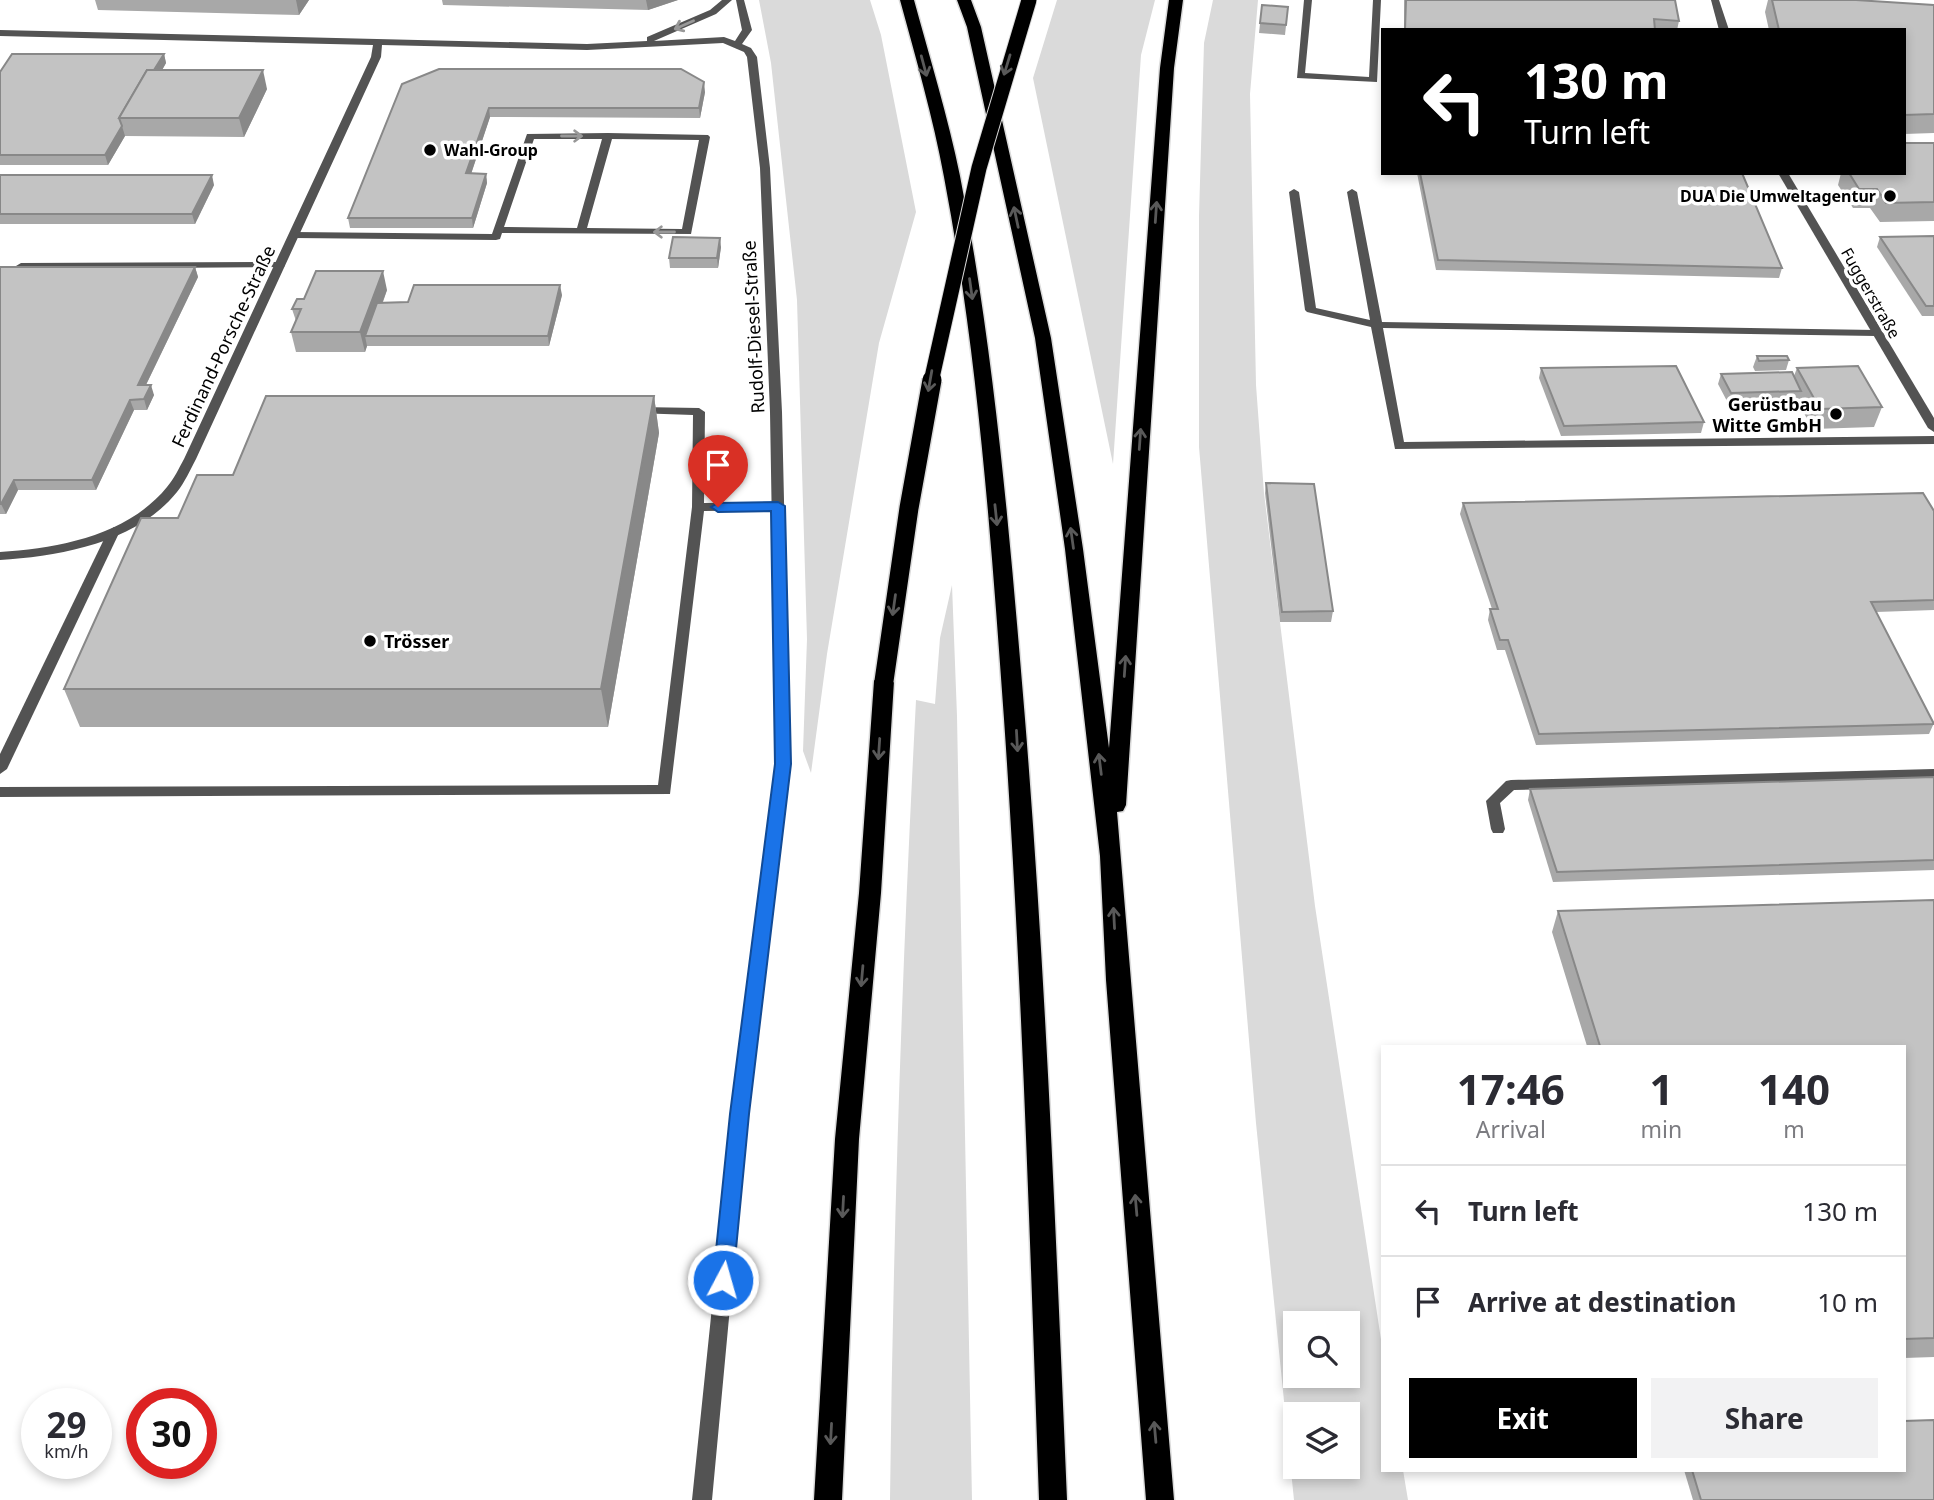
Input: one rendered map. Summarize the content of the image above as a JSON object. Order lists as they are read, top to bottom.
{
  "streets": {
    "street": ["Fuggerstraße", "Rudolf-Diesel-Straße", "Ferdinand-Porsche-Straße"]
  },
  "places": [
    "Wahl-Group",
    "DUA Die Umweltagentur",
    "Gerüstbau Witte GmbH",
    "Trösser"
  ],
  "page": {
    "turn": ["130 m", "Turn left"],
    "eta": [
      "17:46",
      "Arrival",
      "1",
      "min",
      "140",
      "m"
    ],
    "list": [
      {
        "name": "Turn left",
        "value": "130 m"
      },
      {
        "name": "Arrive at destination",
        "value": "10 m"
      }
    ],
    "buttons": ["Exit", "Share"],
    "speed": "29 km/h",
    "limit": "30"
  }
}
